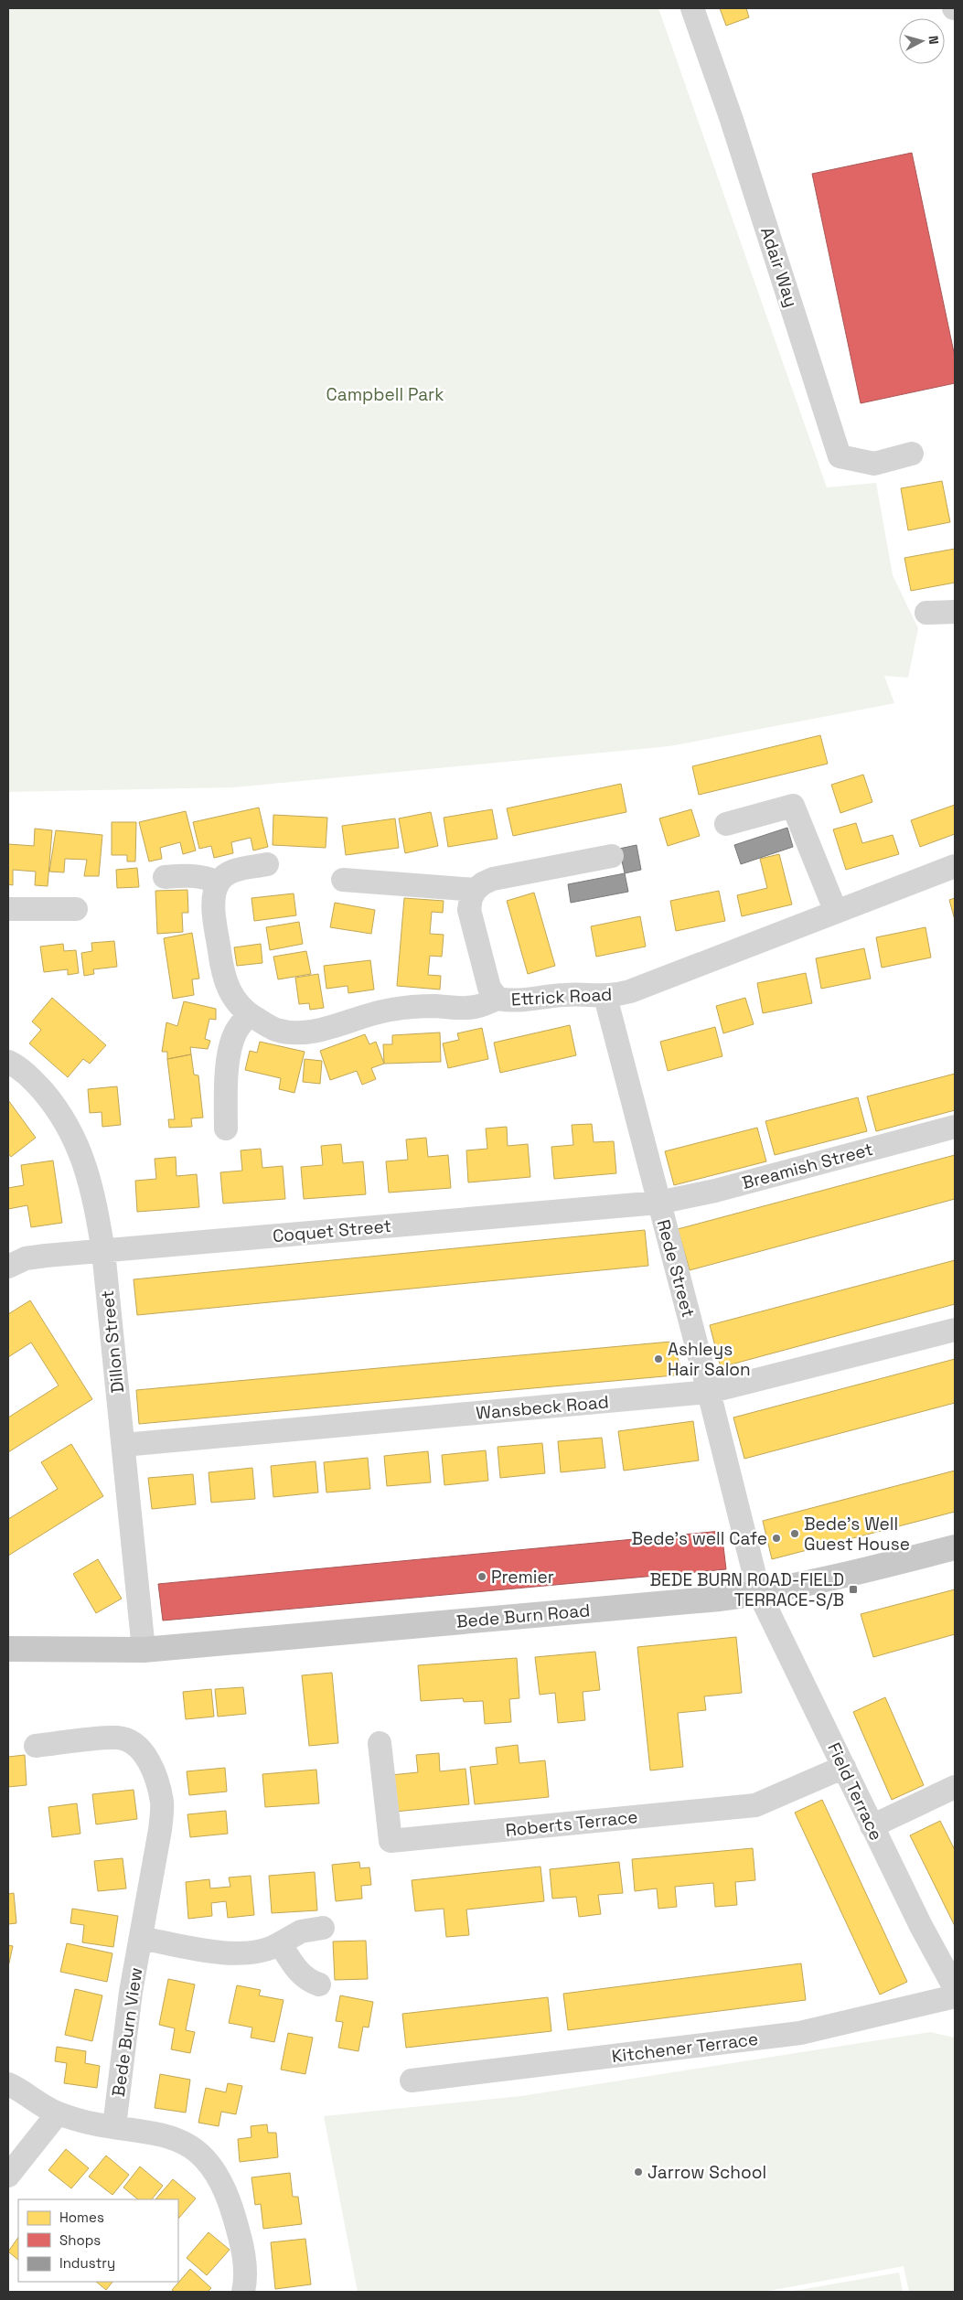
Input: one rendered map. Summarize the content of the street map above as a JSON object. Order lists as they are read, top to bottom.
{
  "streets": {
    "main road": ["Bede Burn Road"],
    "street": [
      "Adair Way",
      "Ettrick Road",
      "Breamish Street",
      "Coquet Street",
      "Rede Street",
      "Dillon Street",
      "Wansbeck Road",
      "Field Terrace",
      "Roberts Terrace",
      "Bede Burn View",
      "Kitchener Terrace"
    ]
  },
  "crossings": [
    ["Ettrick Road", "Rede Street"],
    ["Breamish Street", "Coquet Street"],
    ["Breamish Street", "Rede Street"],
    ["Coquet Street", "Rede Street"],
    ["Coquet Street", "Dillon Street"],
    ["Rede Street", "Wansbeck Road"],
    ["Rede Street", "Bede Burn Road"],
    ["Rede Street", "Field Terrace"],
    ["Dillon Street", "Wansbeck Road"],
    ["Dillon Street", "Bede Burn Road"],
    ["Bede Burn Road", "Field Terrace"],
    ["Field Terrace", "Roberts Terrace"]
  ],
  "parks": ["Campbell Park"],
  "places": {
    "other": [
      "Ashleys Hair Salon",
      "Bede's Well Guest House",
      "Bede's well Cafe",
      "Premier",
      "Jarrow School"
    ],
    "transit": ["BEDE BURN ROAD-FIELD TERRACE-S/B"]
  },
  "legend": ["Homes", "Shops", "Industry"],
  "north": "right"
}
